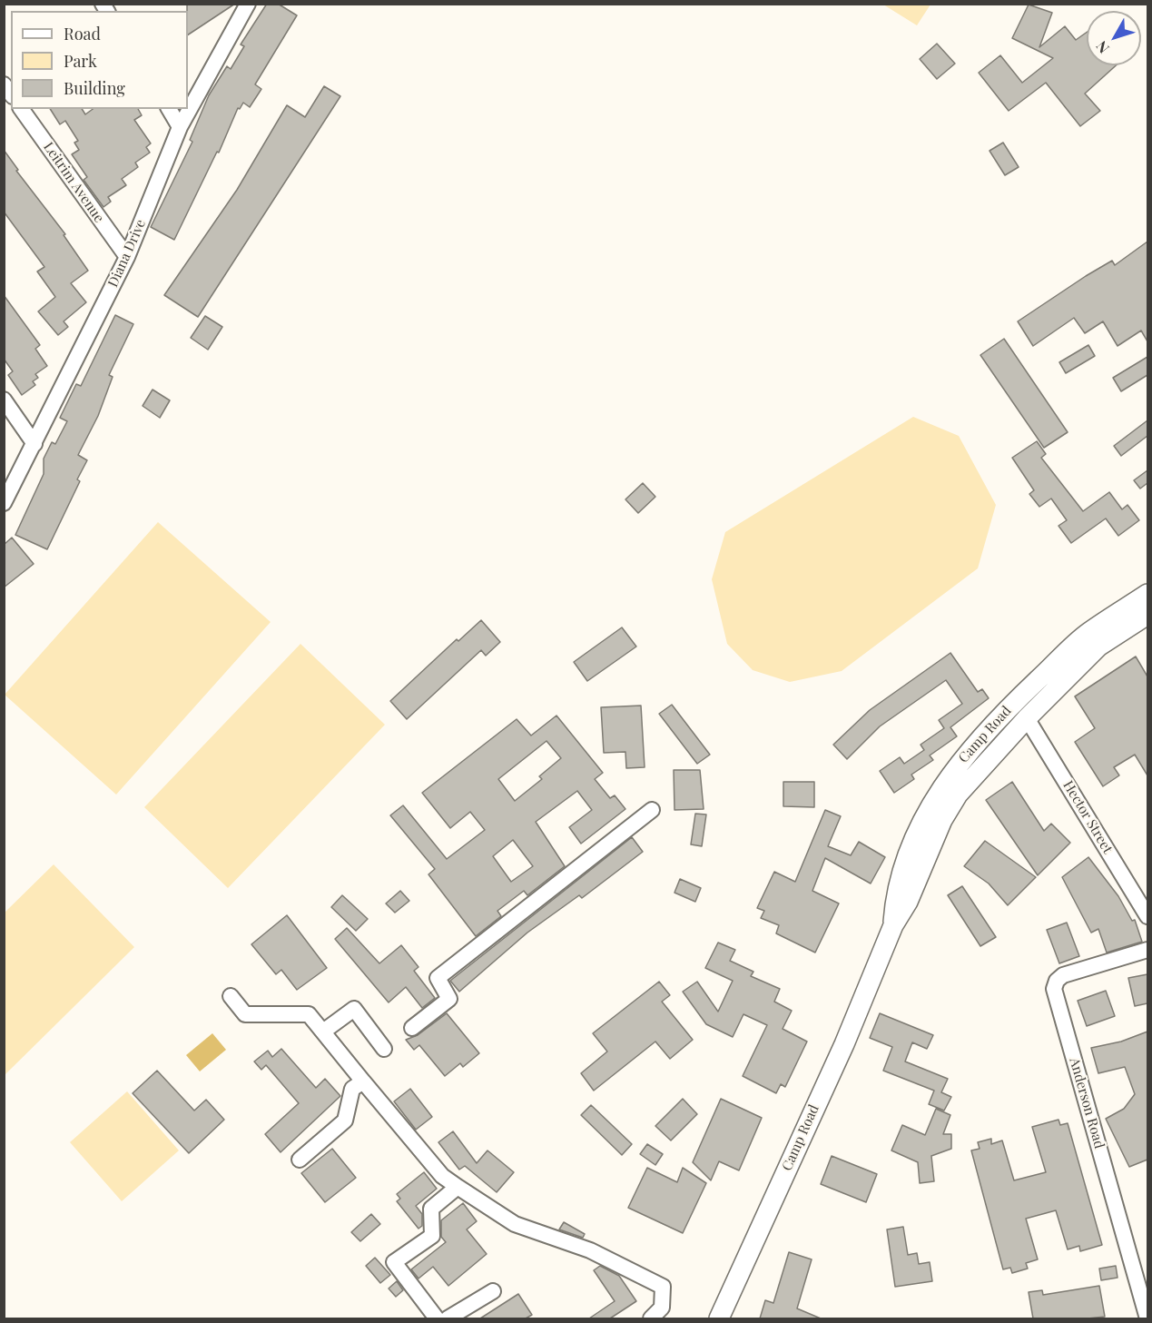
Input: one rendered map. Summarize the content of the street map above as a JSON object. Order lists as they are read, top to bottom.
{
  "streets": {
    "main road": ["Camp Road"],
    "street": [
      "Leitrim Avenue",
      "Diana Drive",
      "Hector Street",
      "Anderson Road"
    ]
  },
  "crossings": [
    ["Leitrim Avenue", "Diana Drive"],
    ["Camp Road", "Hector Street"]
  ],
  "legend": ["Road", "Park", "Building"],
  "north": "bottom left"
}
